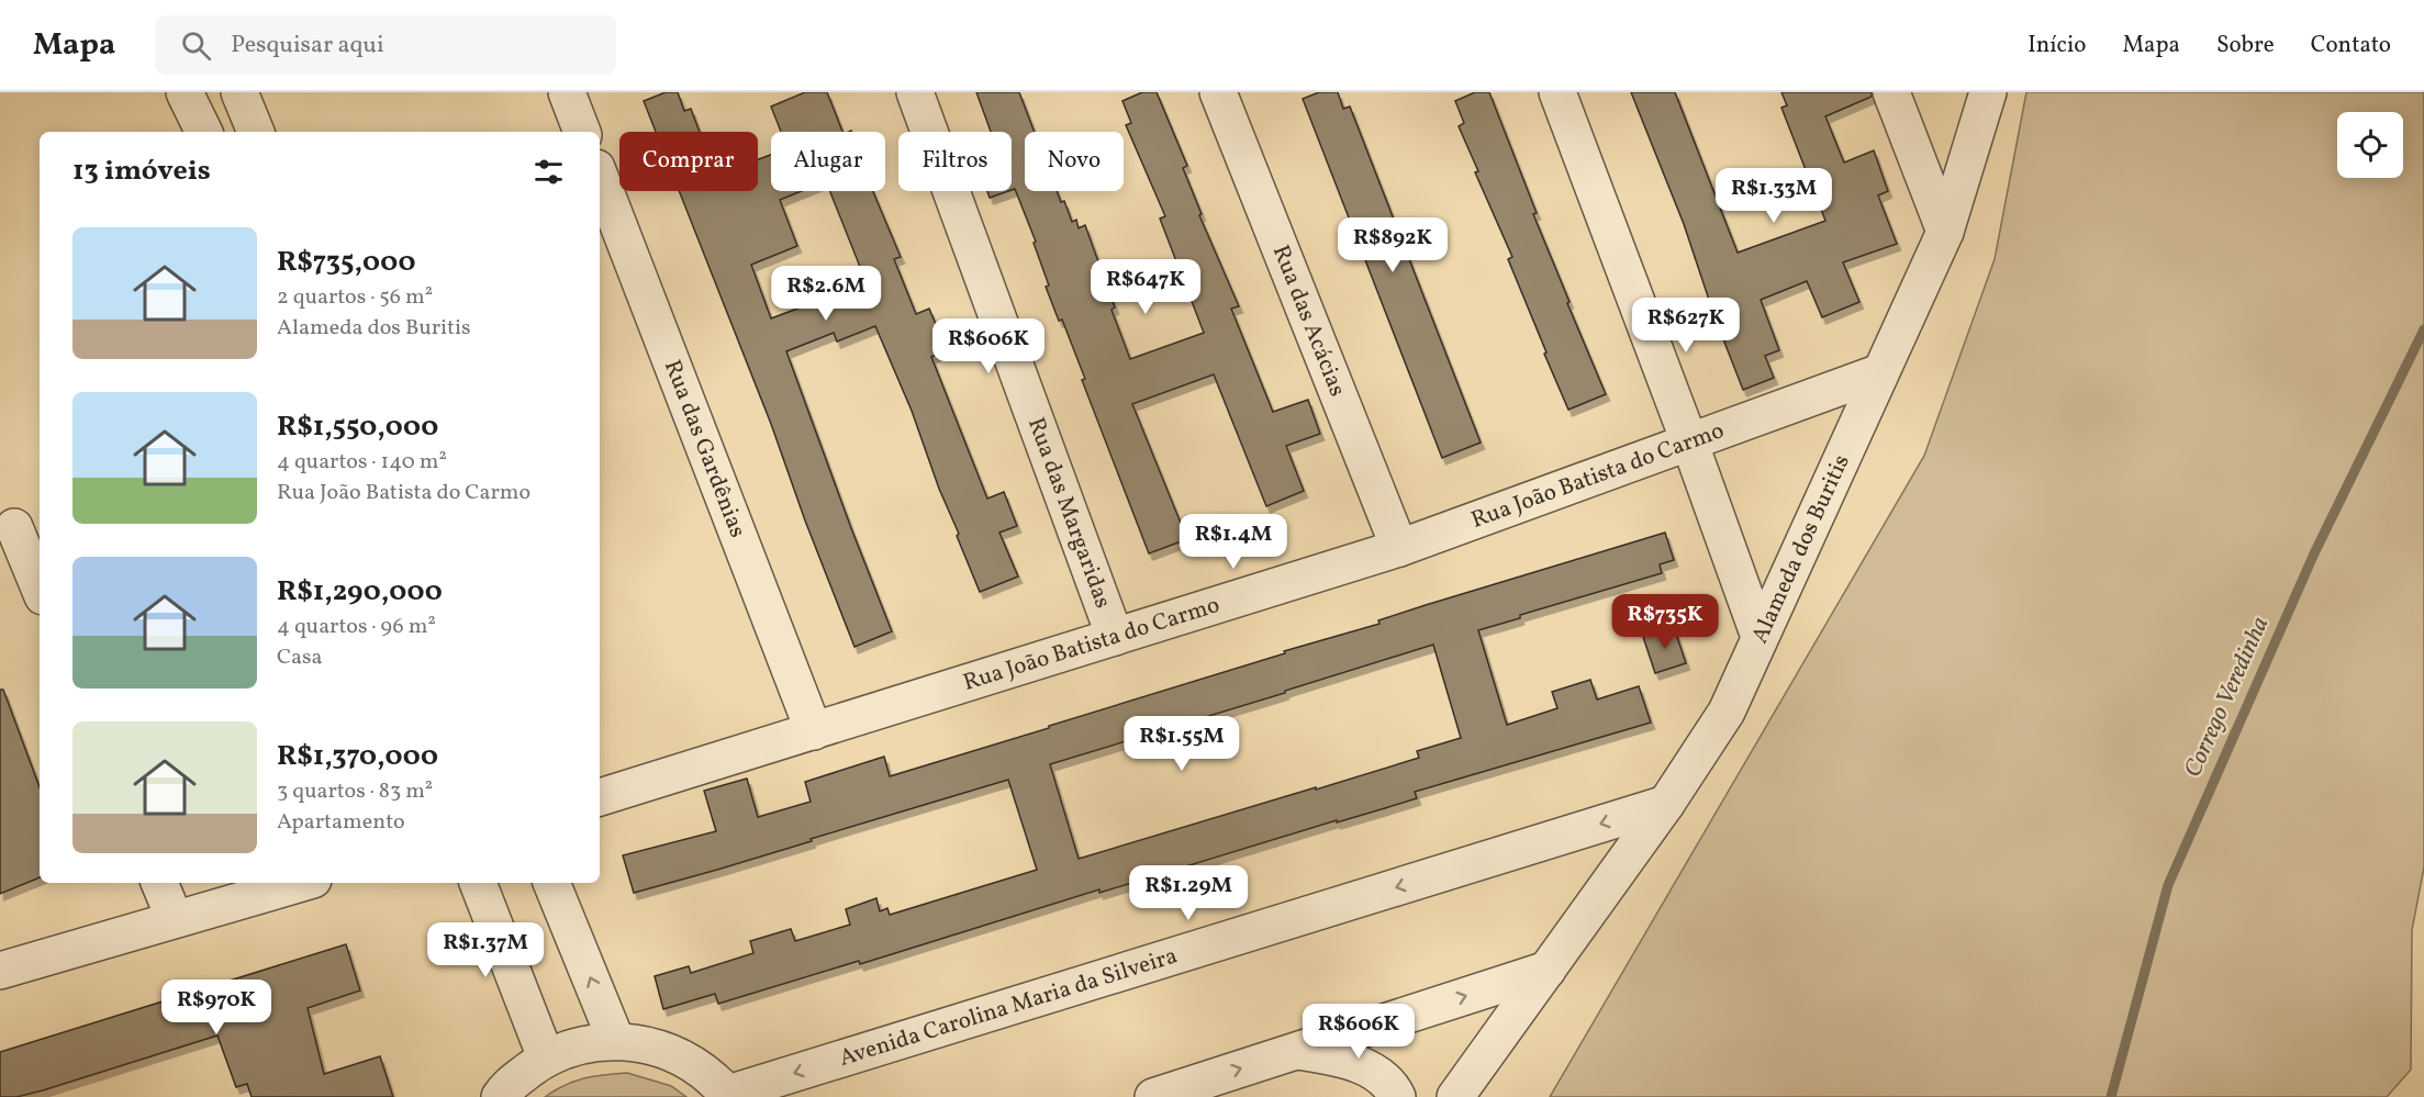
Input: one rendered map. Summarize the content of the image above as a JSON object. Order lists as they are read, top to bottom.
{
  "streets": {
    "street": [
      "Rua das Acácias",
      "Rua das Gardênias",
      "Rua João Batista do Carmo",
      "Rua das Margaridas",
      "Alameda dos Buritis",
      "Avenida Carolina Maria da Silveira"
    ]
  },
  "crossings": [
    ["Rua das Acácias", "Rua João Batista do Carmo"],
    ["Rua das Gardênias", "Rua João Batista do Carmo"],
    ["Rua João Batista do Carmo", "Rua das Margaridas"],
    ["Rua João Batista do Carmo", "Alameda dos Buritis"],
    ["Alameda dos Buritis", "Avenida Carolina Maria da Silveira"]
  ],
  "water": ["Corrego Veredinha"],
  "page": {
    "header": "Mapa",
    "search": "Pesquisar aqui",
    "nav": [
      "Início",
      "Mapa",
      "Sobre",
      "Contato"
    ],
    "chip": [
      "Comprar",
      "Alugar",
      "Filtros",
      "Novo"
    ],
    "heading": "13 imóveis",
    "price": [
      "R$1.33M",
      "R$892K",
      "R$647K",
      "R$2.6M",
      "R$627K",
      "R$606K",
      "R$1.4M",
      "R$735K",
      "R$1.55M",
      "R$1.29M",
      "R$1.37M",
      "R$970K",
      "R$606K"
    ],
    "list": [
      {
        "name": "R$735,000",
        "note": "2 quartos · 56 m² · Alameda dos Buritis"
      },
      {
        "name": "R$1,550,000",
        "note": "4 quartos · 140 m² · Rua João Batista do Carmo"
      },
      {
        "name": "R$1,290,000",
        "note": "4 quartos · 96 m² · Casa"
      },
      {
        "name": "R$1,370,000",
        "note": "3 quartos · 83 m² · Apartamento"
      }
    ]
  }
}
